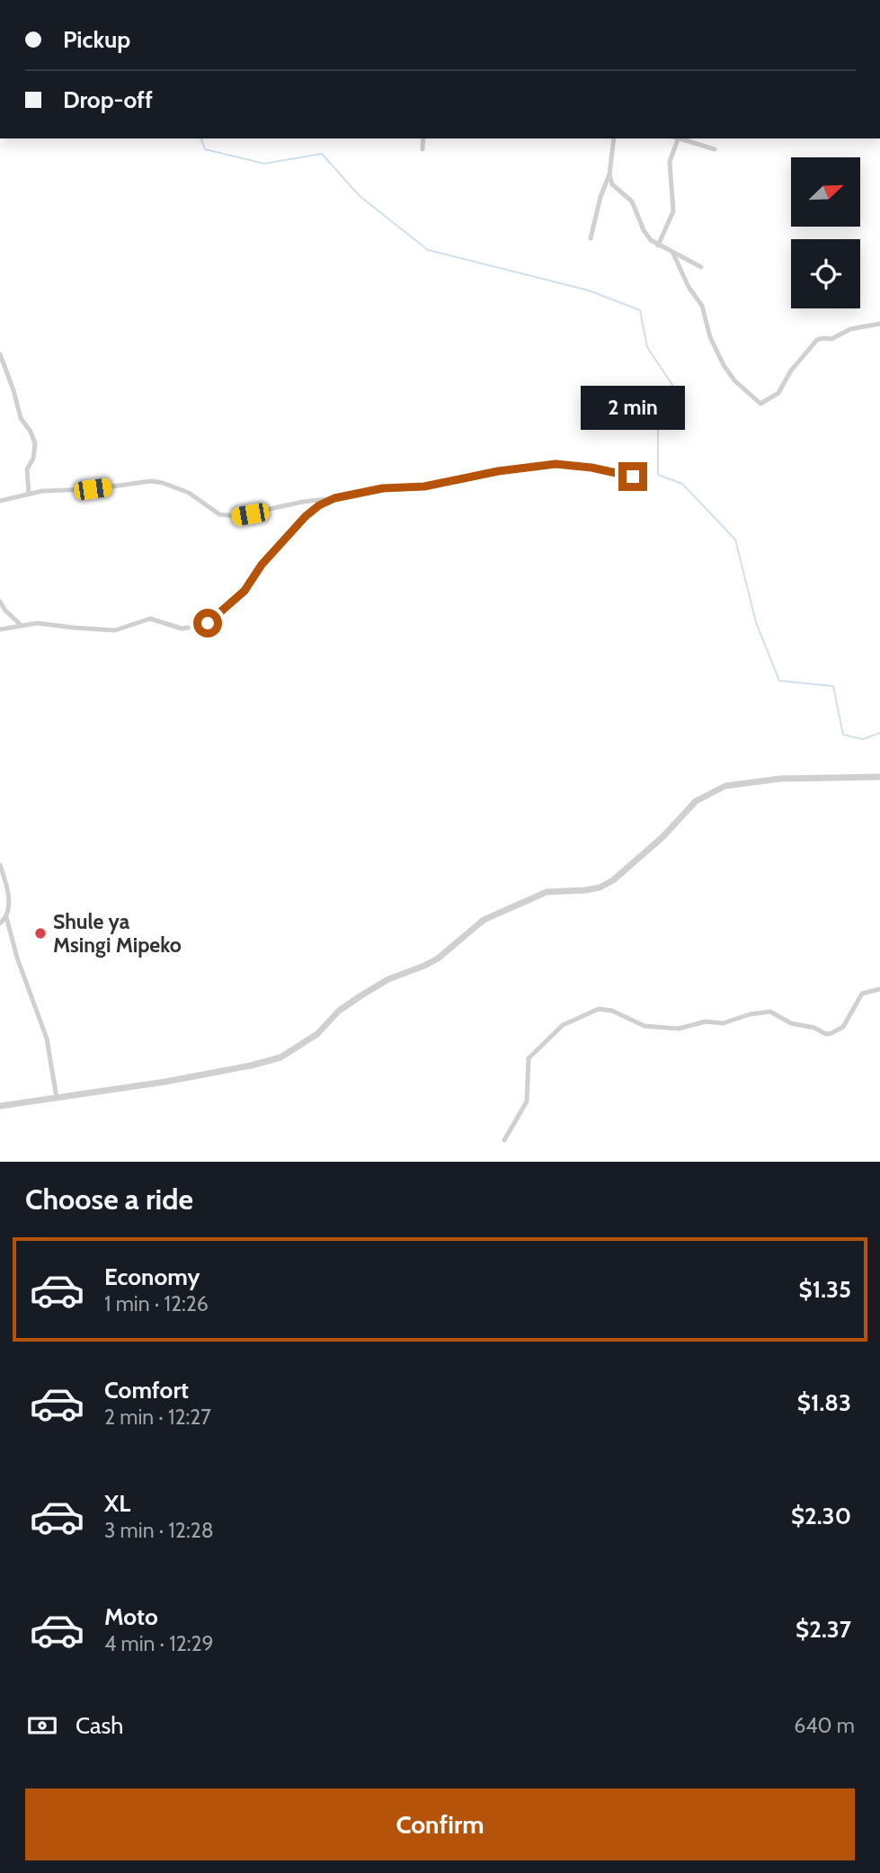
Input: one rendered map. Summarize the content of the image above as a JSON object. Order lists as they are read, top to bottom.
{
  "places": ["Shule ya Msingi Mipeko"],
  "north": "top right",
  "page": {
    "banner": ["Pickup", "Drop-off"],
    "bubble": "2 min",
    "heading": "Choose a ride",
    "list": [
      {
        "name": "Economy",
        "note": "1 min · 12:26",
        "value": "$1.35"
      },
      {
        "name": "Comfort",
        "note": "2 min · 12:27",
        "value": "$1.83"
      },
      {
        "name": "XL",
        "note": "3 min · 12:28",
        "value": "$2.30"
      },
      {
        "name": "Moto",
        "note": "4 min · 12:29",
        "value": "$2.37"
      }
    ],
    "pay": ["Cash", "640 m"],
    "buttons": "Confirm"
  }
}
